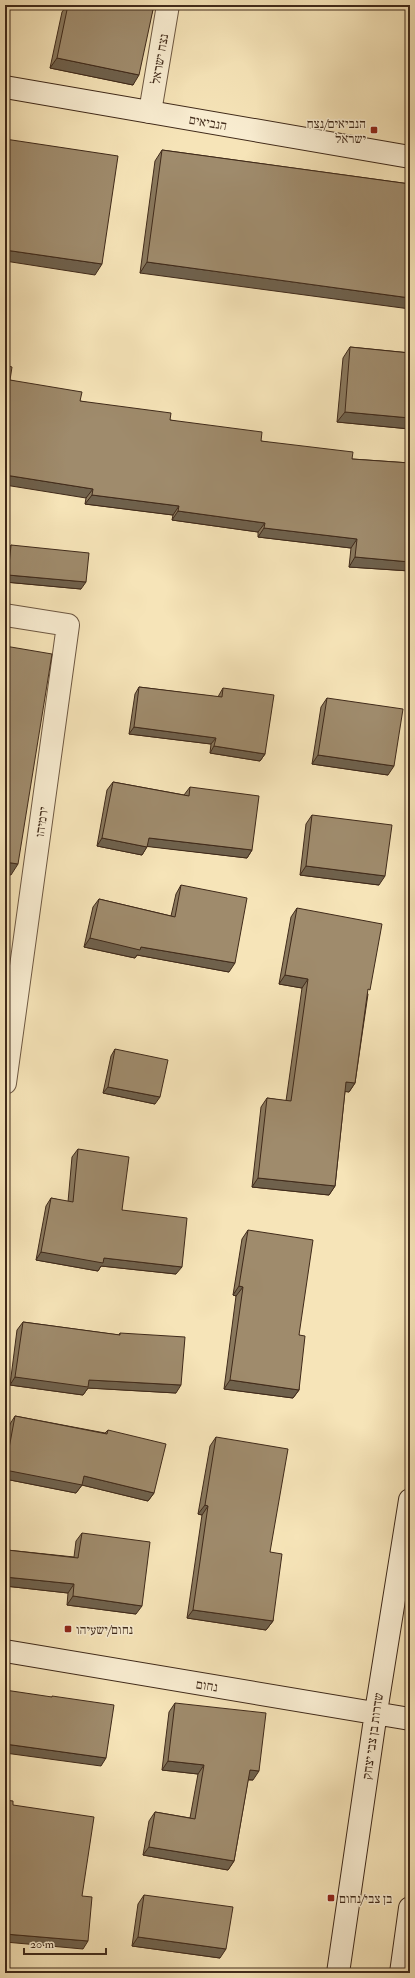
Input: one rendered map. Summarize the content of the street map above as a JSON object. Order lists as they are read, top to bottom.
{
  "streets": {
    "street": [
      "נצח ישראל",
      "הנביאים",
      "ירמיהו",
      "נחום",
      "שדרות בן צבי יצחק"
    ]
  },
  "crossings": [
    ["נצח ישראל", "הנביאים"],
    ["נחום", "שדרות בן צבי יצחק"]
  ],
  "places": {
    "transit": ["הנביאים/נצח ישראל", "נחום/ישעיהו", "בן צבי/נחום"]
  },
  "scale_bar": "20 m"
}
